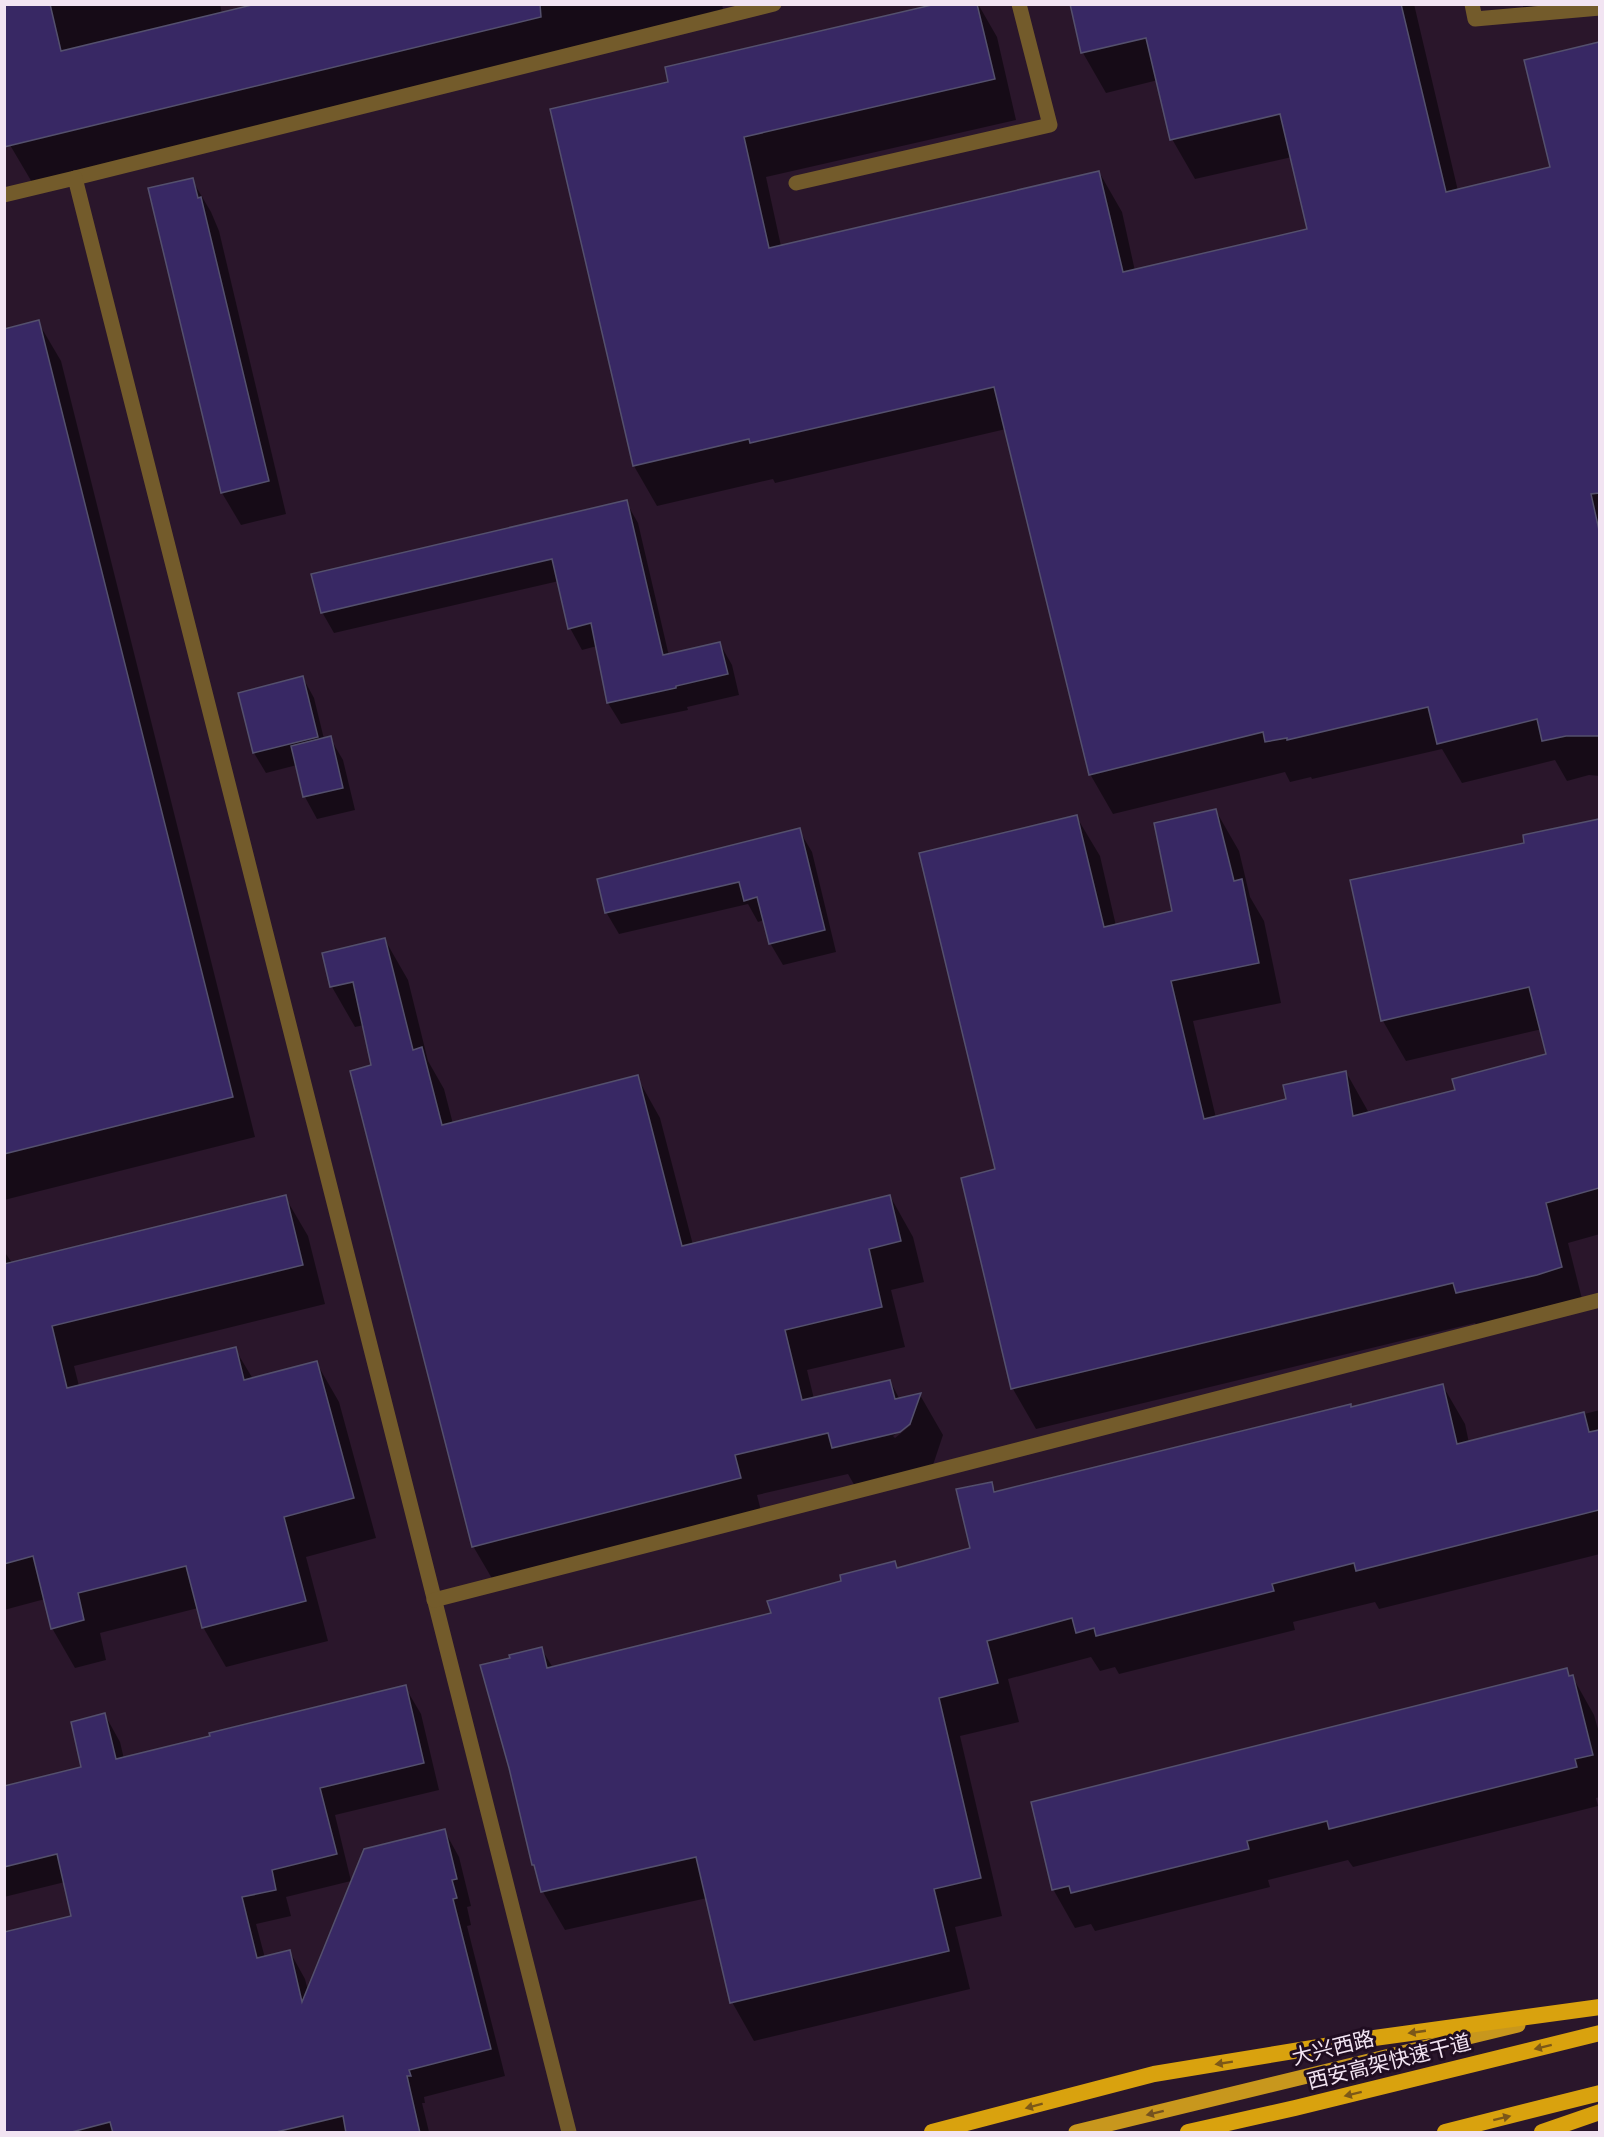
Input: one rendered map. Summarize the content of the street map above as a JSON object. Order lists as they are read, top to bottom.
{
  "streets": {
    "highway": ["西安高架快速干道"],
    "main road": ["大兴西路"]
  },
  "one_way": ["大兴西路"]
}
